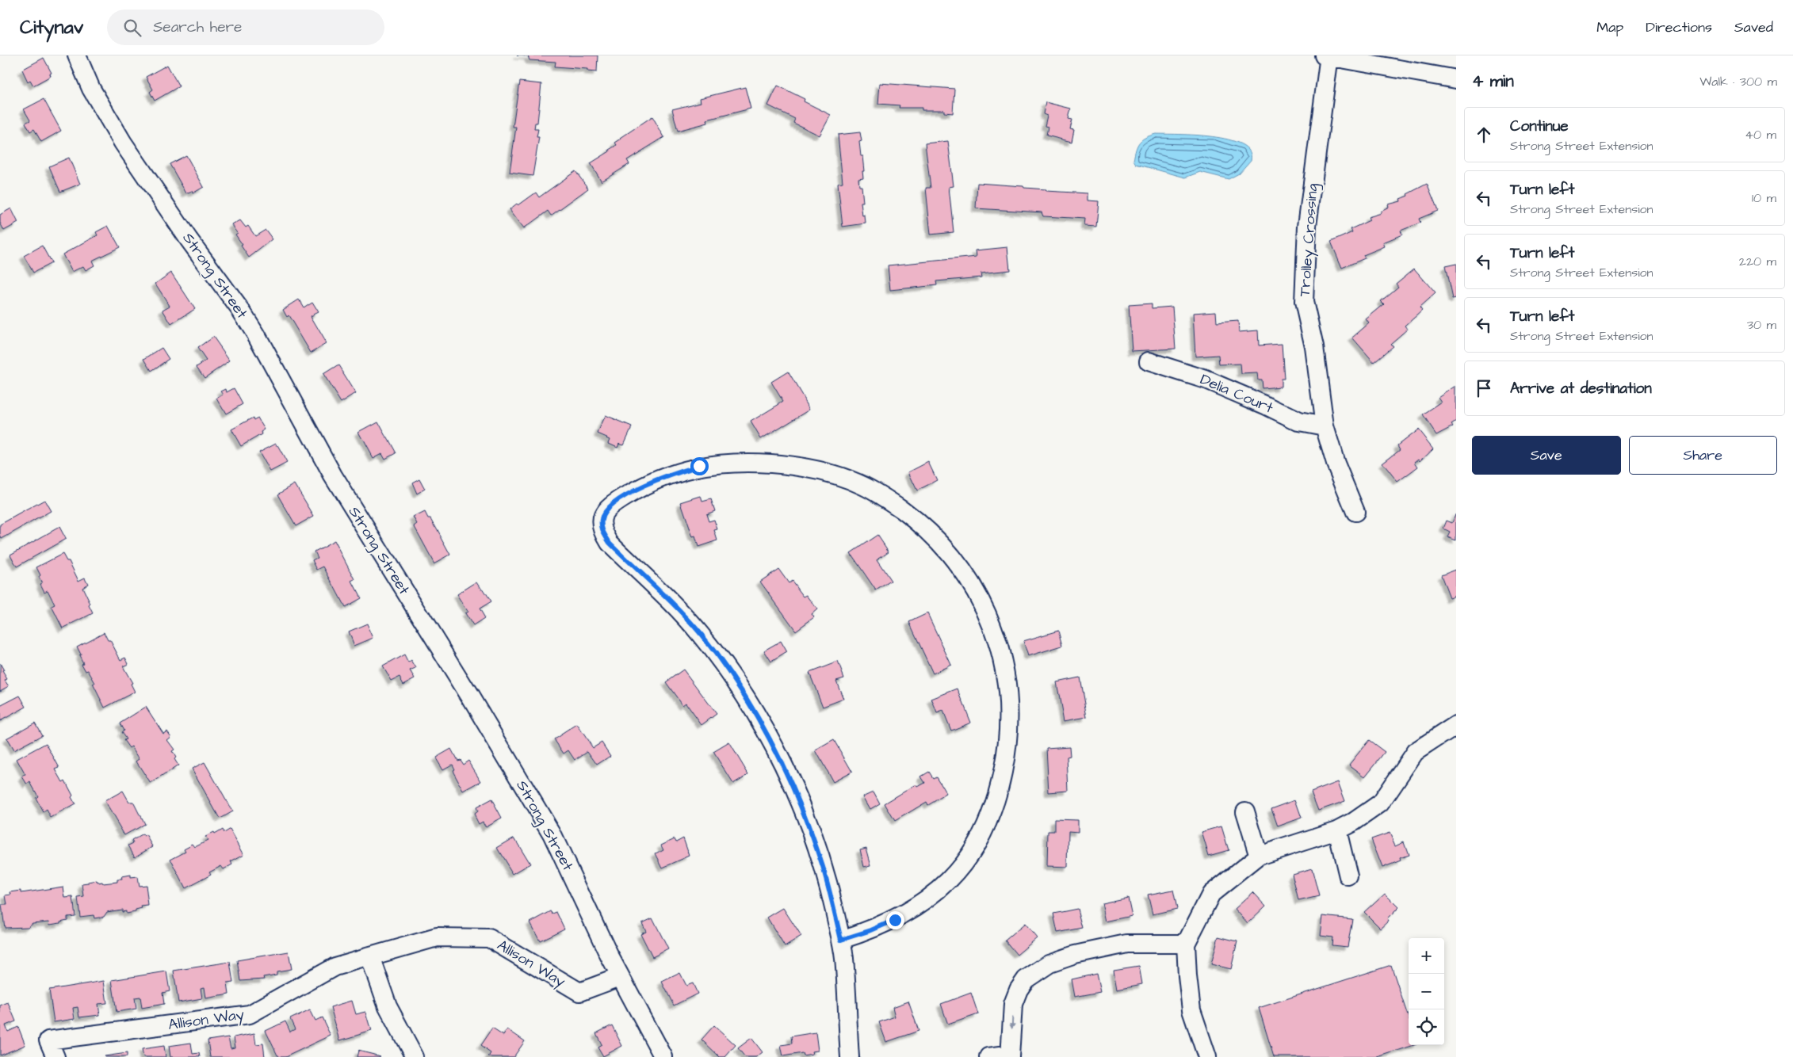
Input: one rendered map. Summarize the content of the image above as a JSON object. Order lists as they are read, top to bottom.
{
  "streets": {
    "street": [
      "Trolley Crossing",
      "Strong Street",
      "Delia Court",
      "Allison Way"
    ]
  },
  "crossings": [
    ["Trolley Crossing", "Delia Court"],
    ["Strong Street", "Allison Way"]
  ],
  "page": {
    "header": "Citynav",
    "search": "Search here",
    "nav": ["Map", "Directions", "Saved"],
    "heading": ["4 min", "Walk · 300 m"],
    "list": [
      ["Continue", "Strong Street Extension", "40 m"],
      ["Turn left", "Strong Street Extension", "10 m"],
      ["Turn left", "Strong Street Extension", "220 m"],
      ["Turn left", "Strong Street Extension", "30 m"],
      "Arrive at destination"
    ],
    "buttons": ["Save", "Share"],
    "map_buttons": ["+", "−"]
  }
}
